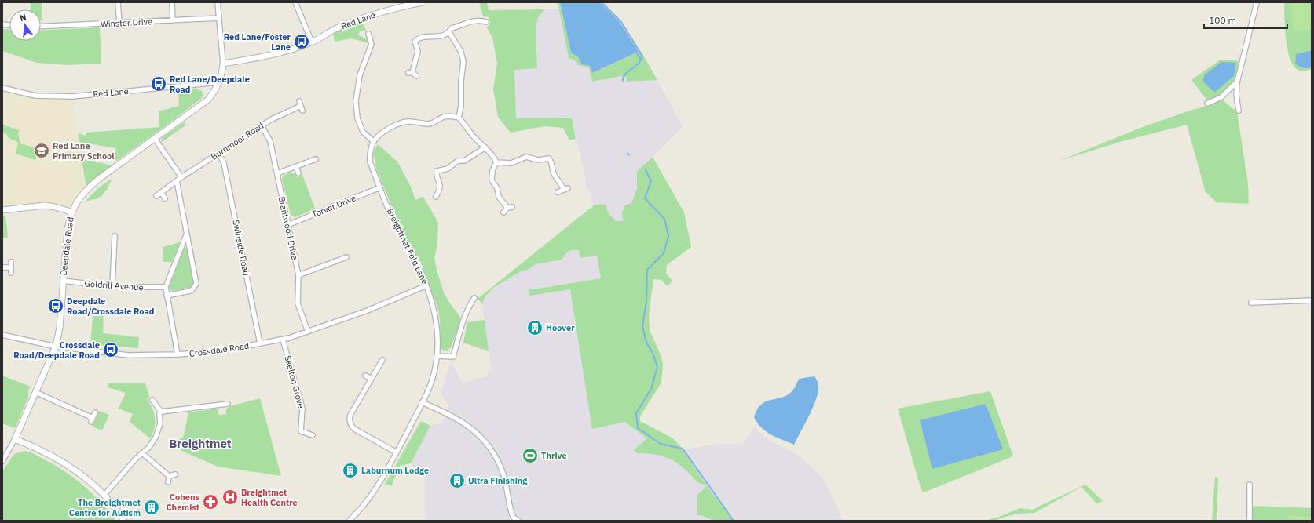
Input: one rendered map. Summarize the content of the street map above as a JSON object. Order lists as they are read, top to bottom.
{
  "streets": {
    "street": [
      "Red Lane",
      "Winster Drive",
      "Burnmoor Road",
      "Torver Drive",
      "Brantwood Drive",
      "Deepdale Road",
      "Breightmet Fold Lane",
      "Swinside Road",
      "Goldrill Avenue",
      "Crossdale Road",
      "Skelton Grove"
    ]
  },
  "crossings": [
    ["Red Lane", "Deepdale Road"],
    ["Winster Drive", "Deepdale Road"],
    ["Burnmoor Road", "Brantwood Drive"],
    ["Burnmoor Road", "Swinside Road"],
    ["Torver Drive", "Brantwood Drive"],
    ["Torver Drive", "Breightmet Fold Lane"],
    ["Brantwood Drive", "Crossdale Road"],
    ["Deepdale Road", "Goldrill Avenue"],
    ["Deepdale Road", "Crossdale Road"],
    ["Breightmet Fold Lane", "Crossdale Road"],
    ["Swinside Road", "Crossdale Road"],
    ["Crossdale Road", "Skelton Grove"]
  ],
  "districts": ["Breightmet"],
  "places": {
    "bus stop": [
      "Red Lane/Foster Lane",
      "Red Lane/Deepdale Road",
      "Deepdale Road/Crossdale Road",
      "Crossdale Road/Deepdale Road"
    ],
    "school or university": ["Red Lane Primary School"],
    "building": [
      "Hoover",
      "Laburnum Lodge",
      "Ultra Finishing",
      "The Breightmet Centre for Autism"
    ],
    "sports": ["Thrive"],
    "hospital": ["Breightmet Health Centre"],
    "pharmacy": ["Cohens Chemist"]
  },
  "scale_bar": "100 m",
  "north": "top"
}
